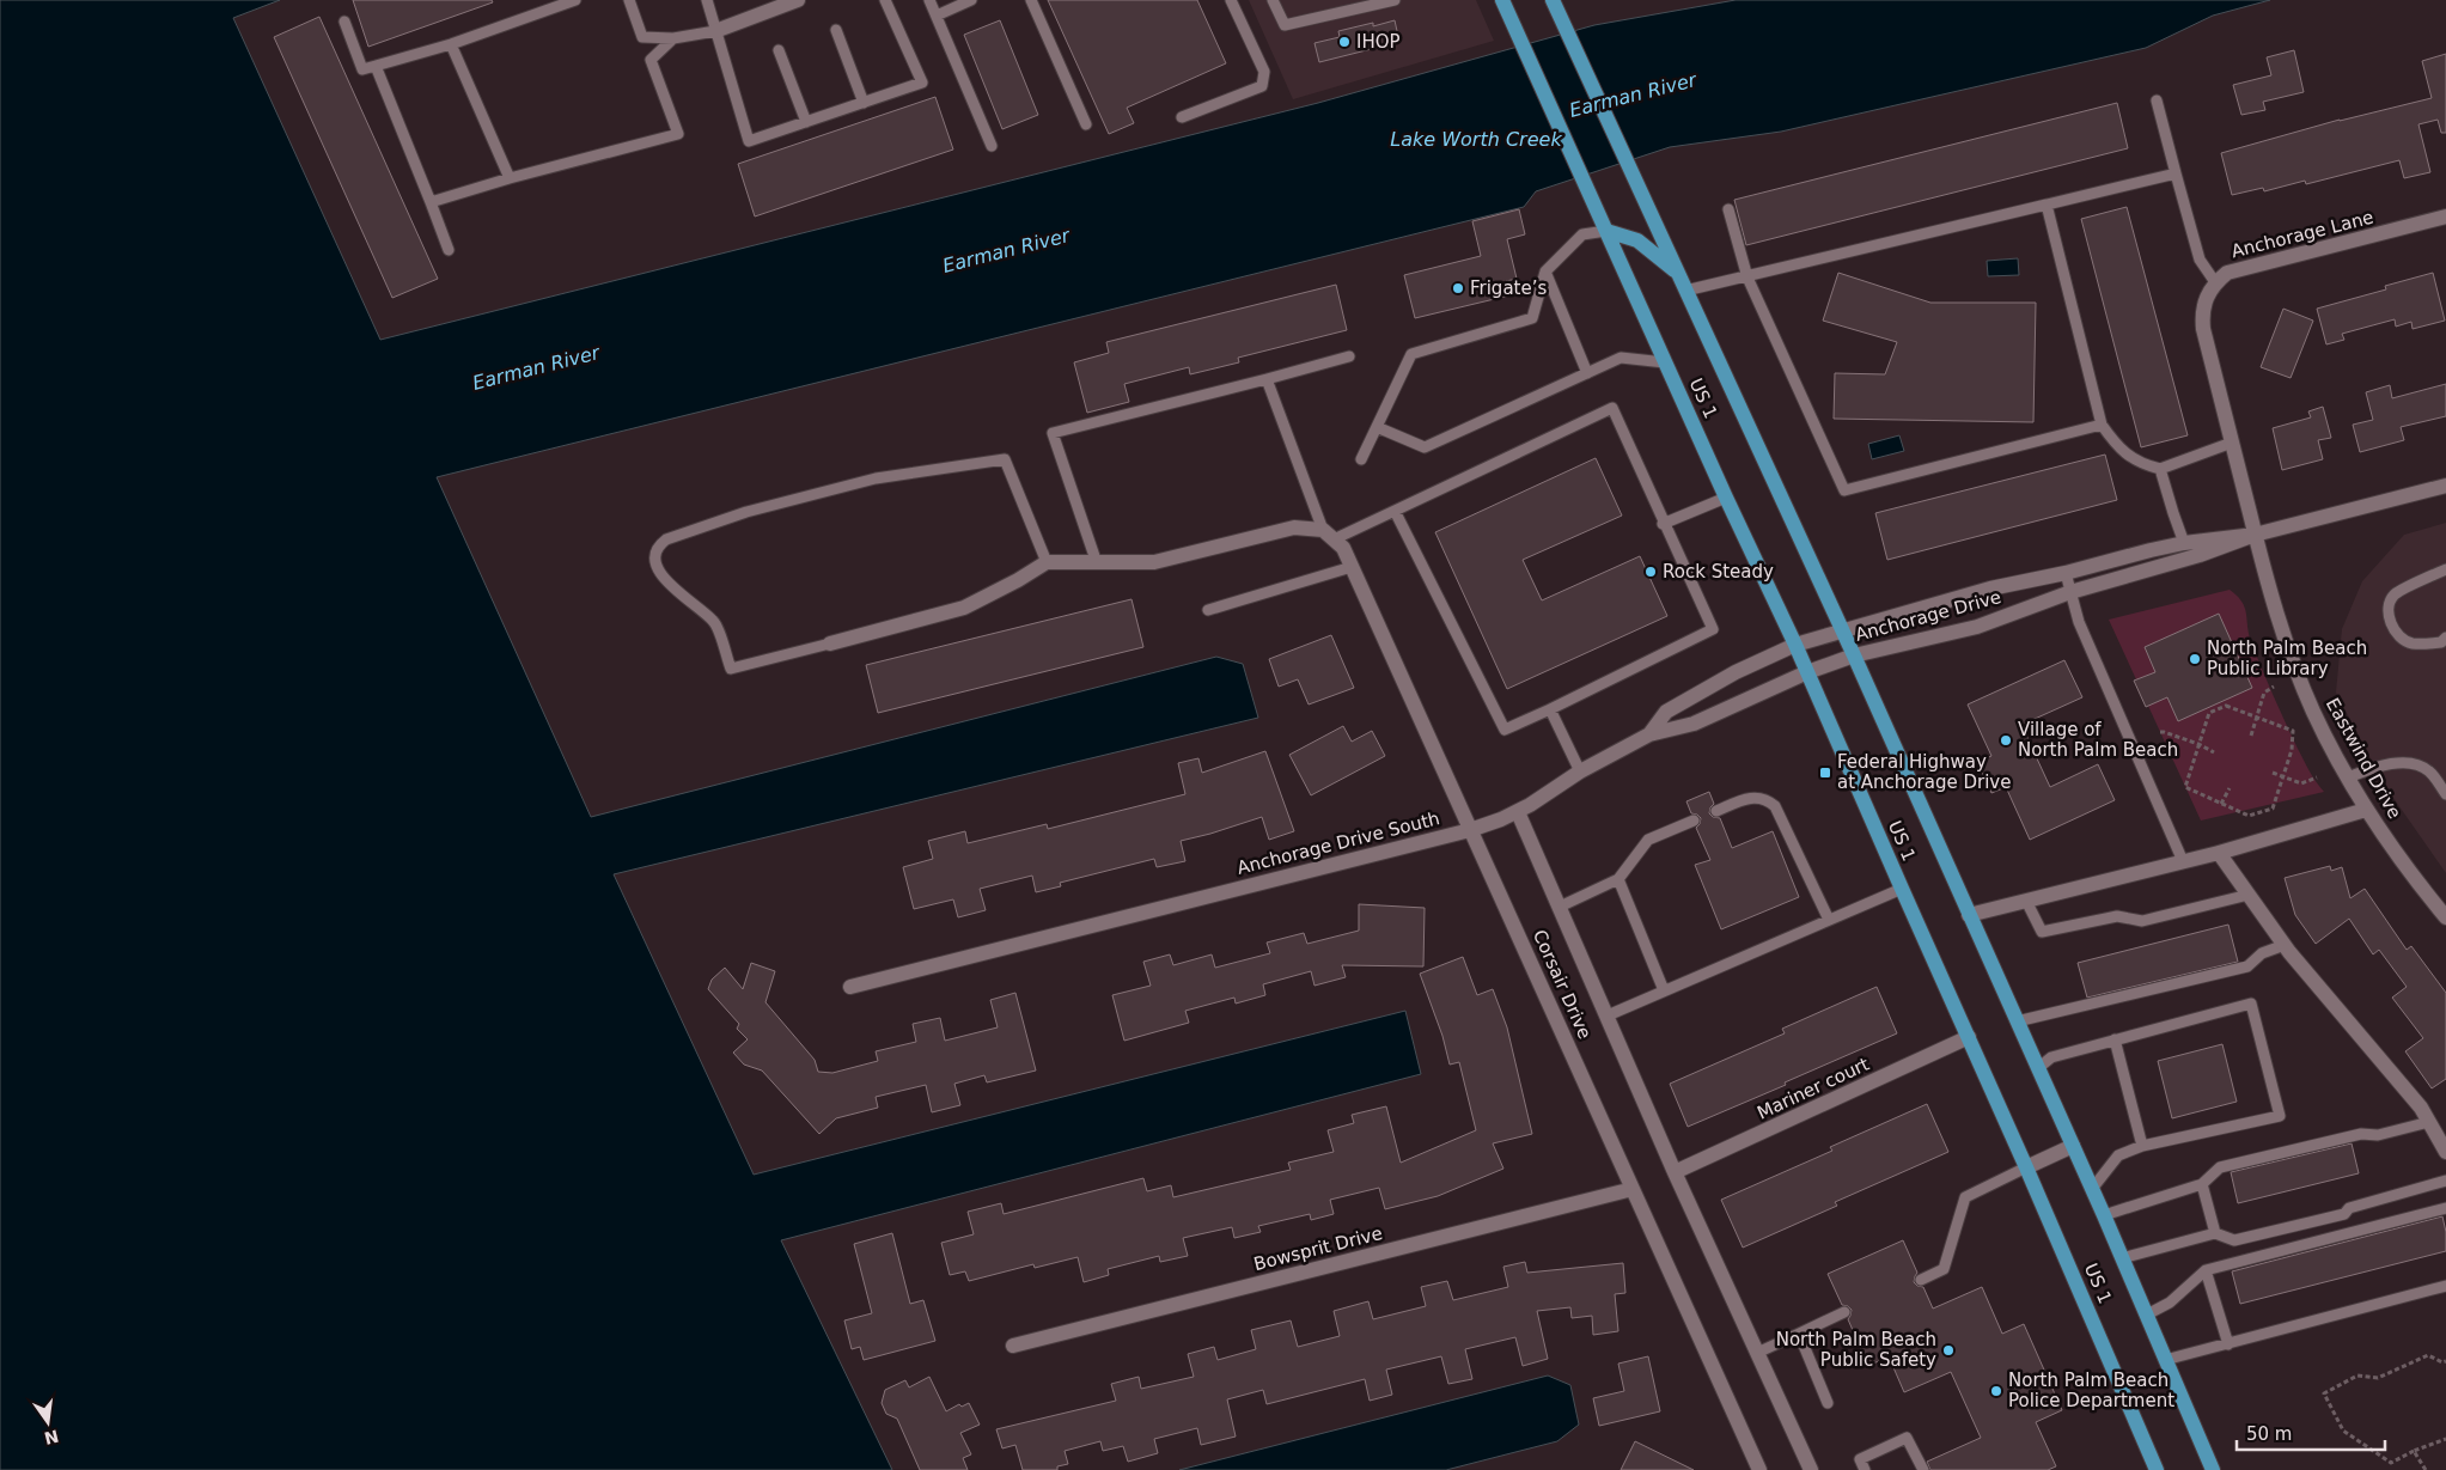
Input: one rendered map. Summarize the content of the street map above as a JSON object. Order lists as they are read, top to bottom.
{
  "streets": {
    "main road": ["US 1"],
    "street": [
      "Anchorage Lane",
      "Anchorage Drive",
      "Eastwind Drive",
      "Anchorage Drive South",
      "Corsair Drive",
      "Mariner court",
      "Bowsprit Drive"
    ]
  },
  "crossings": [
    ["US 1", "Anchorage Drive"],
    ["US 1", "Anchorage Drive South"],
    ["US 1", "Mariner court"],
    ["Anchorage Drive", "Eastwind Drive"],
    ["Anchorage Drive", "Anchorage Drive South"],
    ["Anchorage Drive South", "Corsair Drive"],
    ["Corsair Drive", "Bowsprit Drive"]
  ],
  "water": ["Earman River", "Lake Worth Creek"],
  "places": {
    "other": [
      "IHOP",
      "Frigate’s",
      "Rock Steady",
      "North Palm Beach Public Library",
      "Village of North Palm Beach",
      "North Palm Beach Public Safety",
      "North Palm Beach Police Department"
    ],
    "transit": ["Federal Highway at Anchorage Drive"]
  },
  "scale_bar": "50 m",
  "north": "bottom"
}
